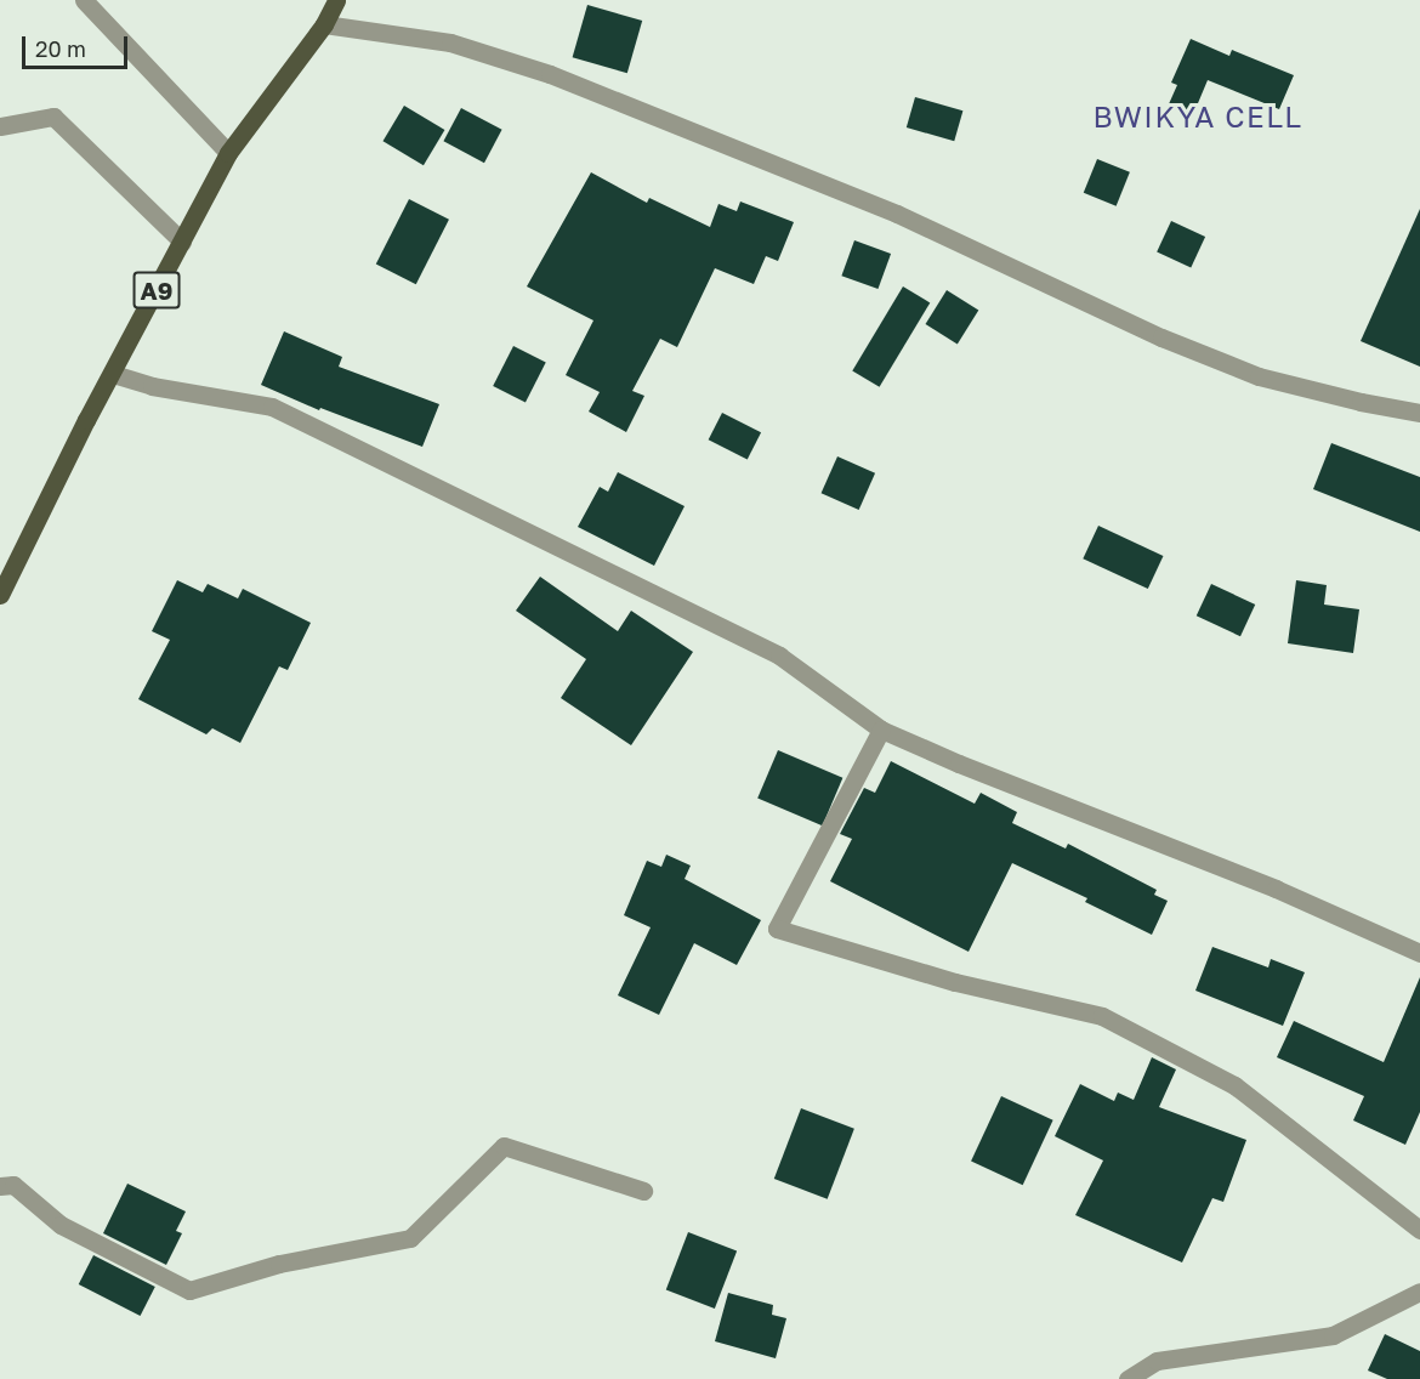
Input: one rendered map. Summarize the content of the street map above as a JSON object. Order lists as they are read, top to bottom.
{
  "streets": {
    "main road": ["A9"]
  },
  "districts": ["BWIKYA CELL"],
  "scale_bar": "20 m"
}
